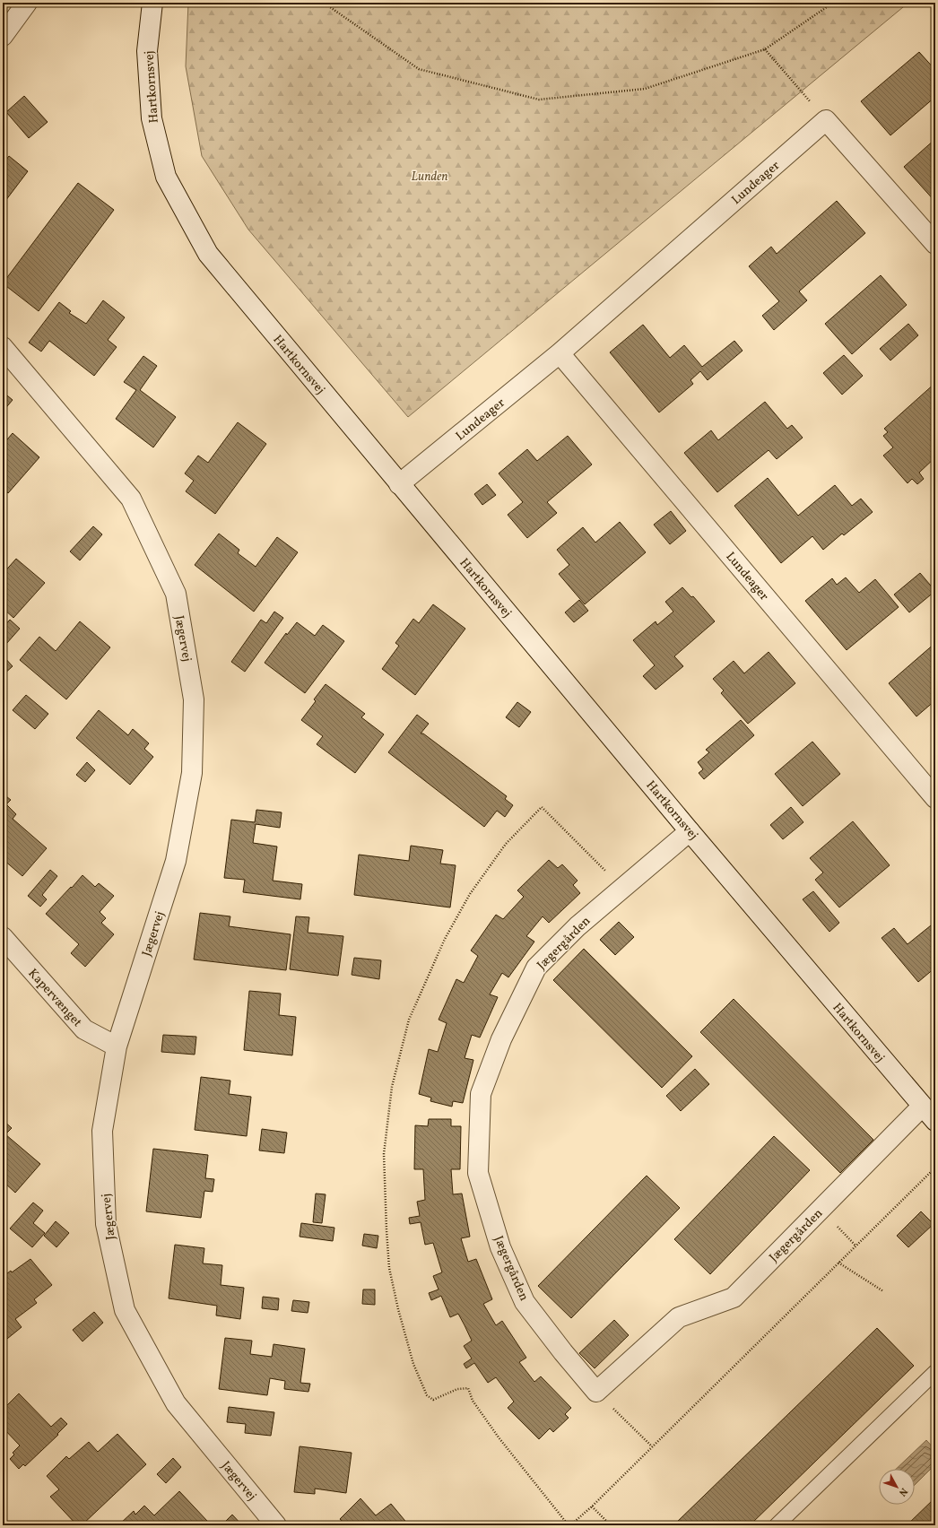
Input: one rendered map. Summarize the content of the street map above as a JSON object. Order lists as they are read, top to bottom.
{
  "streets": {
    "street": [
      "Hartkornsvej",
      "Lundeager",
      "Jægervej",
      "Jægergården",
      "Kapervænget"
    ]
  },
  "crossings": [
    ["Hartkornsvej", "Lundeager"],
    ["Hartkornsvej", "Jægergården"],
    ["Jægervej", "Kapervænget"]
  ],
  "parks": ["Lunden"],
  "north": "bottom right"
}
